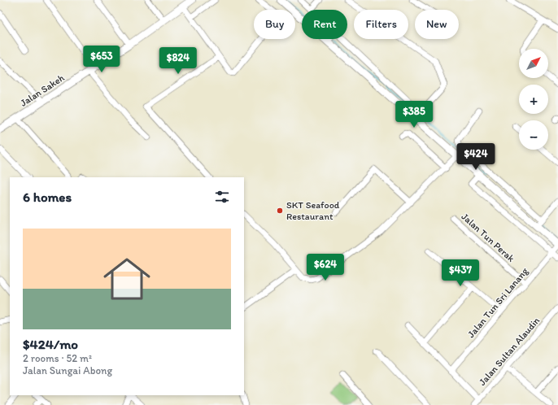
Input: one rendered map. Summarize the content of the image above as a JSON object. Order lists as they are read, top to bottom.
{
  "streets": {
    "street": [
      "Jalan Sakeh",
      "Jalan Tun Perak",
      "Jalan Tun Sri Lanang",
      "Jalan Sultan Alaudin"
    ]
  },
  "crossings": [
    ["Jalan Tun Perak", "Jalan Tun Sri Lanang"]
  ],
  "places": ["SKT Seafood Restaurant"],
  "north": "top right",
  "page": {
    "chip": [
      "Buy",
      "Rent",
      "Filters",
      "New"
    ],
    "price": [
      "$653",
      "$824",
      "$385",
      "$424",
      "$624",
      "$437"
    ],
    "map_buttons": ["+", "−"],
    "heading": "6 homes",
    "list": [
      {
        "name": "$424/mo",
        "note": "2 rooms · 52 m² · Jalan Sungai Abong"
      }
    ]
  }
}
